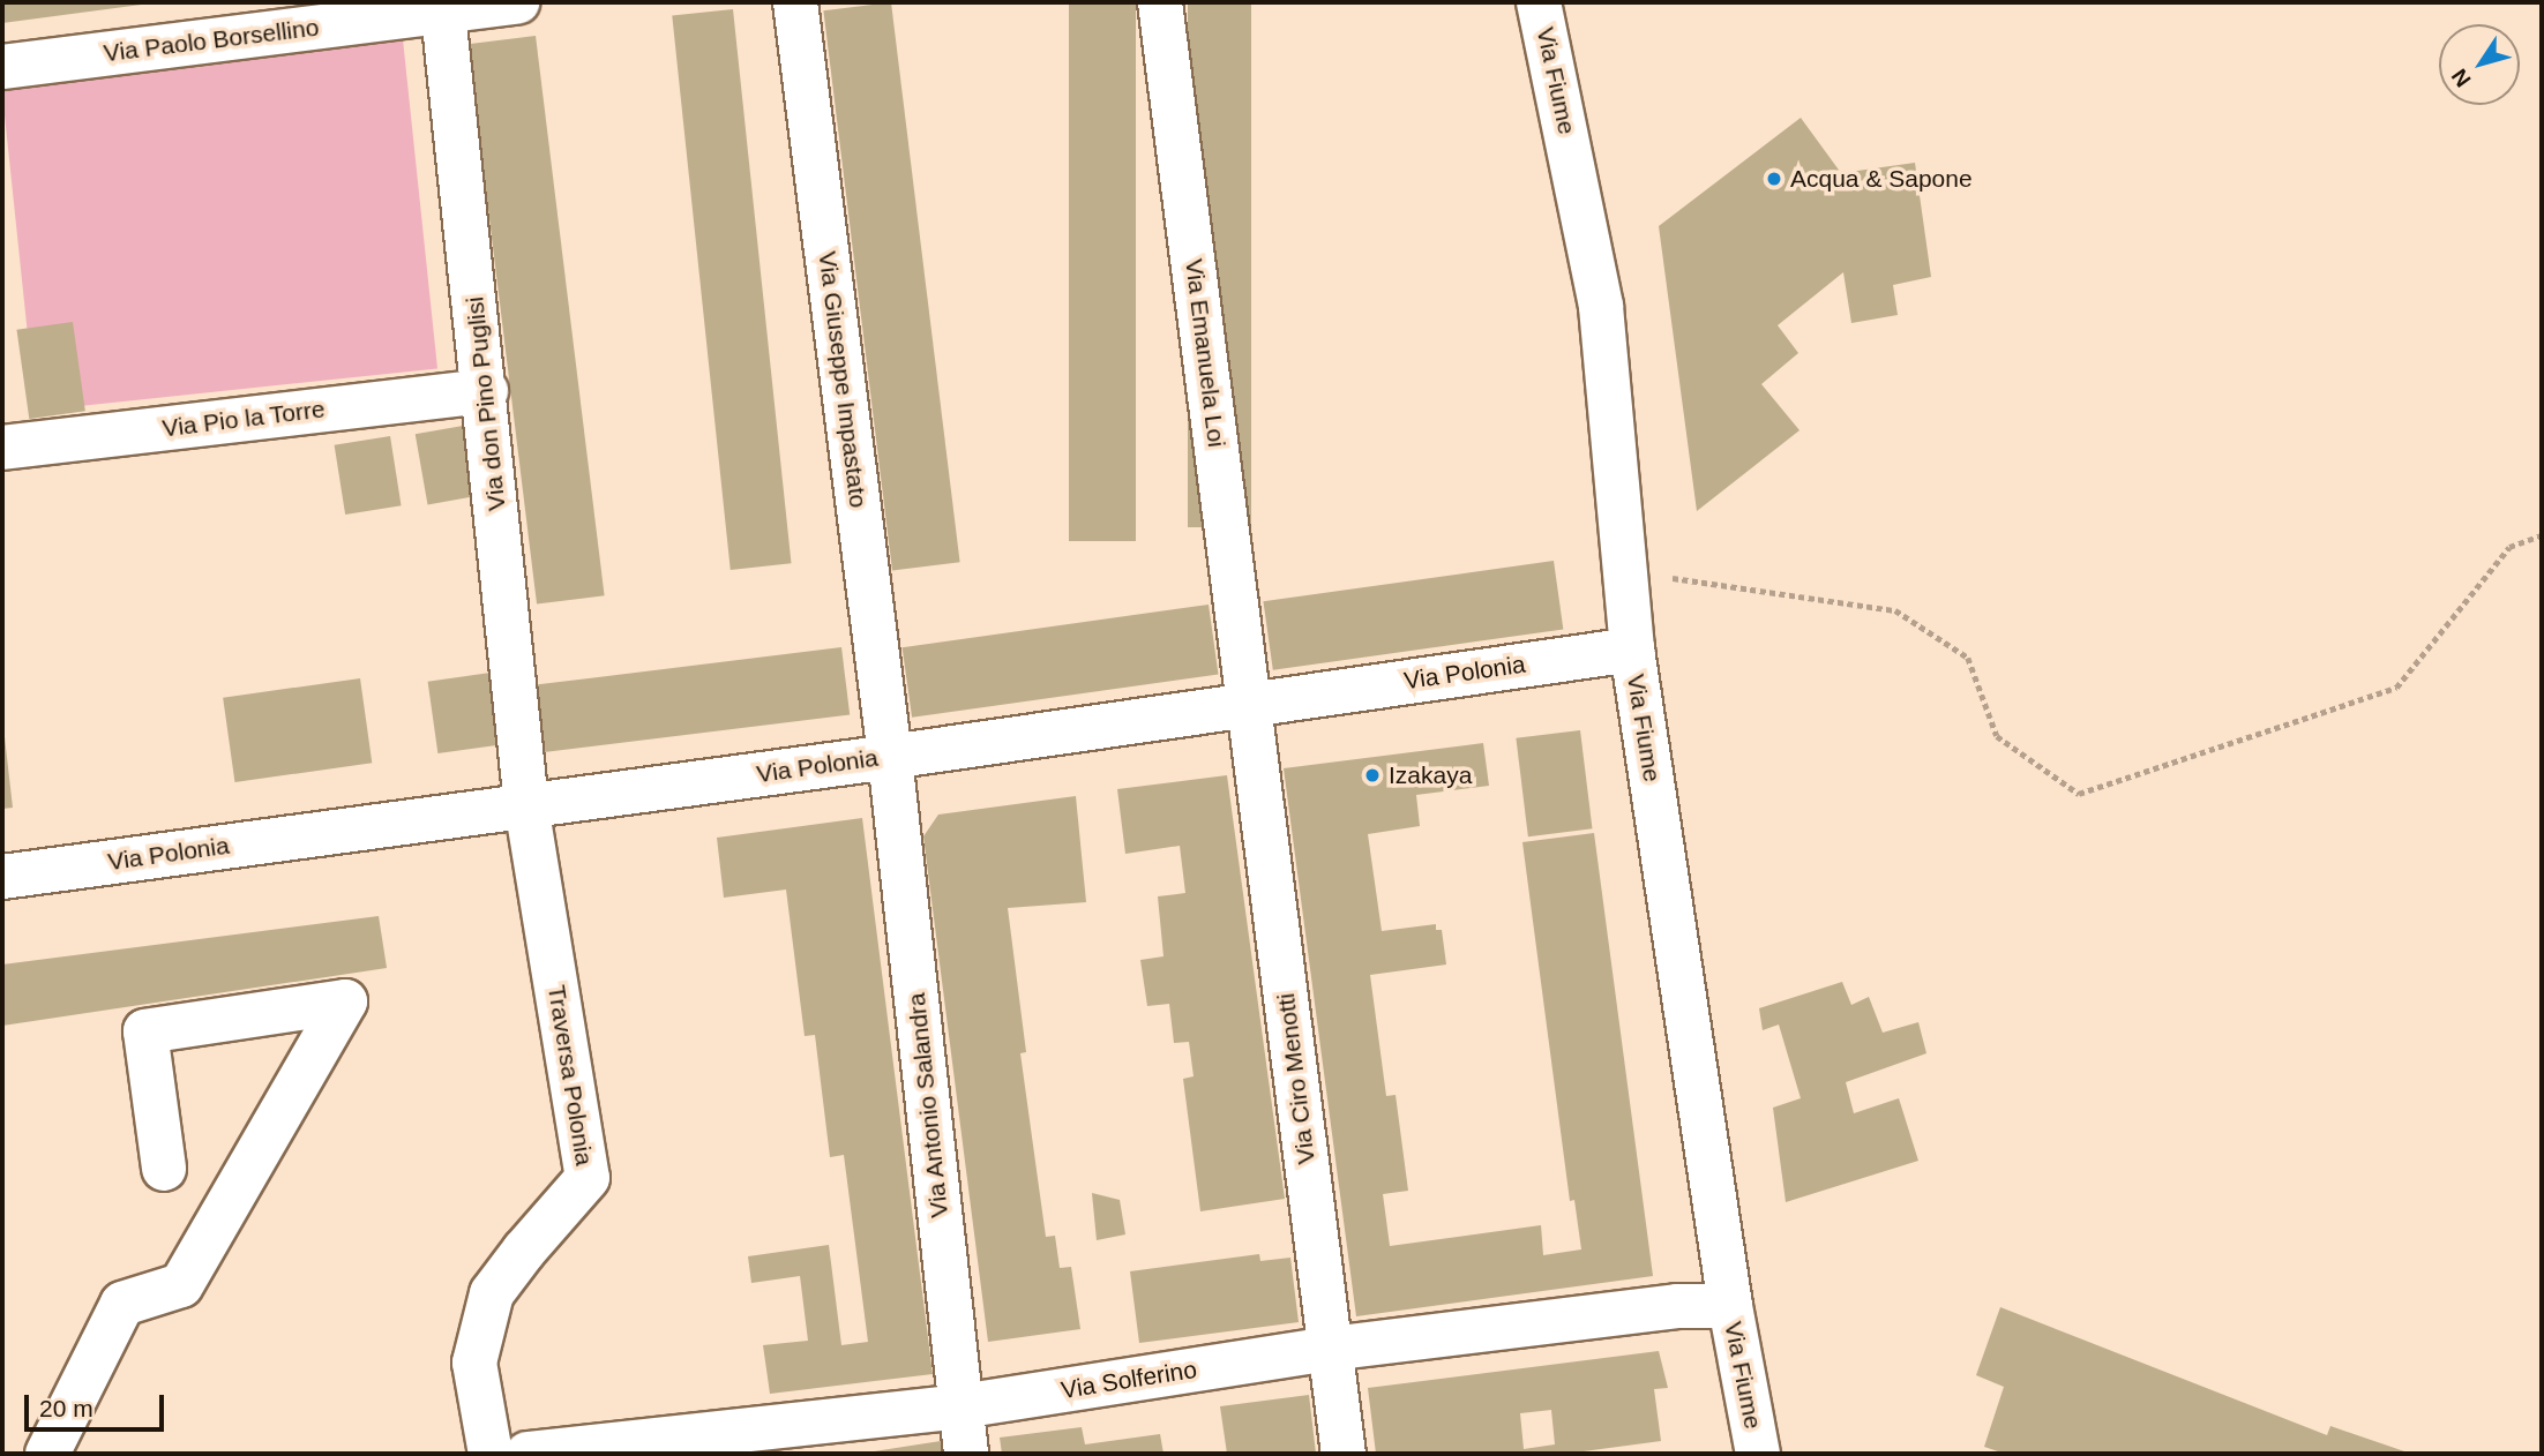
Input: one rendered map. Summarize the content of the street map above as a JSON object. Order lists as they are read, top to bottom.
{
  "streets": {
    "street": [
      "Via Paolo Borsellino",
      "Via Fiume",
      "Via Emanuela Loi",
      "Via Giuseppe Impastato",
      "Via don Pino Puglisi",
      "Via Pio la Torre",
      "Via Polonia",
      "Traversa Polonia",
      "Via Ciro Menotti",
      "Via Antonio Salandra",
      "Via Solferino"
    ]
  },
  "crossings": [
    ["Via Paolo Borsellino", "Via don Pino Puglisi"],
    ["Via Fiume", "Via Polonia"],
    ["Via Fiume", "Via Solferino"],
    ["Via Emanuela Loi", "Via Polonia"],
    ["Via Emanuela Loi", "Via Ciro Menotti"],
    ["Via Giuseppe Impastato", "Via Polonia"],
    ["Via Giuseppe Impastato", "Via Antonio Salandra"],
    ["Via don Pino Puglisi", "Via Pio la Torre"],
    ["Via don Pino Puglisi", "Via Polonia"],
    ["Via don Pino Puglisi", "Traversa Polonia"],
    ["Via Polonia", "Traversa Polonia"],
    ["Via Polonia", "Via Ciro Menotti"],
    ["Via Polonia", "Via Antonio Salandra"],
    ["Via Ciro Menotti", "Via Solferino"],
    ["Via Antonio Salandra", "Via Solferino"]
  ],
  "places": ["Acqua & Sapone", "Izakaya"],
  "scale_bar": "20 m",
  "north": "bottom left"
}
